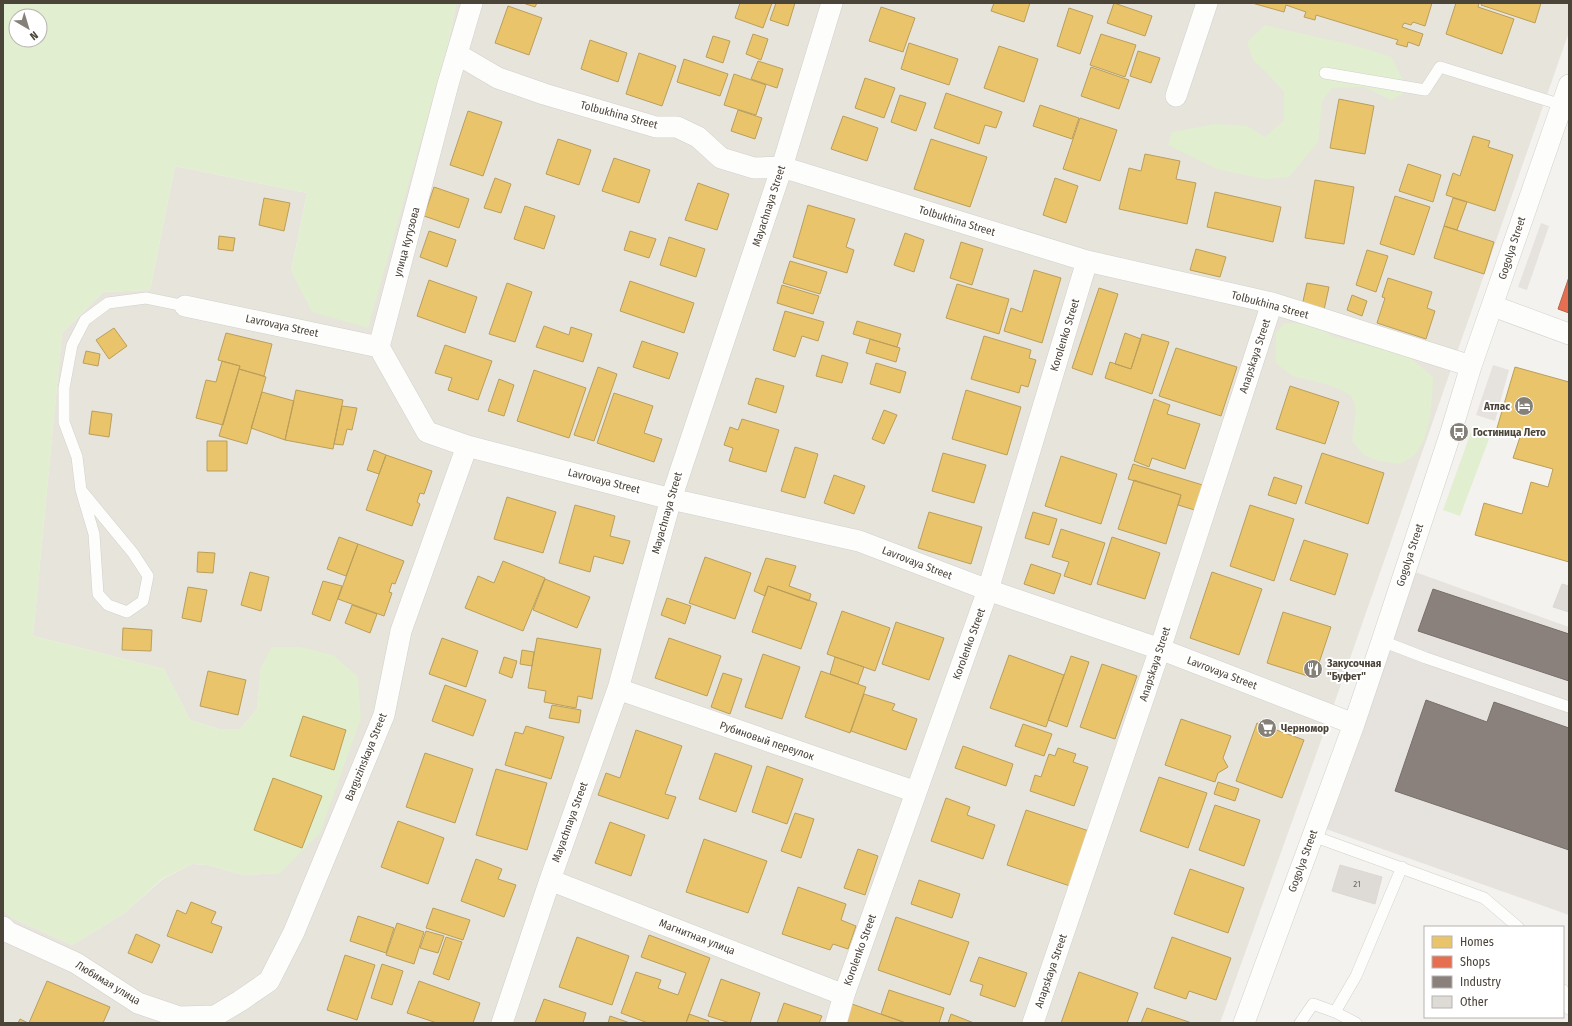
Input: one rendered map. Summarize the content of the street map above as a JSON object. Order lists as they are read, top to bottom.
{
  "streets": {
    "street": [
      "Tolbukhina Street",
      "Mayachnaya Street",
      "улица Кутузова",
      "Gogolya Street",
      "Lavrovaya Street",
      "Korolenko Street",
      "Anapskaya Street",
      "Рубиновый переулок",
      "Barguzinskaya Street",
      "Магнитная улица",
      "Любимая улица"
    ]
  },
  "crossings": [
    ["Tolbukhina Street", "Mayachnaya Street"],
    ["Tolbukhina Street", "улица Кутузова"],
    ["Tolbukhina Street", "Gogolya Street"],
    ["Tolbukhina Street", "Korolenko Street"],
    ["Tolbukhina Street", "Anapskaya Street"],
    ["Mayachnaya Street", "Lavrovaya Street"],
    ["Mayachnaya Street", "Рубиновый переулок"],
    ["Mayachnaya Street", "Магнитная улица"],
    ["улица Кутузова", "Lavrovaya Street"],
    ["Gogolya Street", "Lavrovaya Street"],
    ["Lavrovaya Street", "Korolenko Street"],
    ["Lavrovaya Street", "Anapskaya Street"],
    ["Lavrovaya Street", "Barguzinskaya Street"],
    ["Korolenko Street", "Рубиновый переулок"],
    ["Korolenko Street", "Магнитная улица"],
    ["Barguzinskaya Street", "Любимая улица"]
  ],
  "places": {
    "hotel": ["Атлас"],
    "bus stop": ["Гостиница Лето"],
    "restaurant": ["Закусочная \"Буфет\""],
    "supermarket": ["Черномор"]
  },
  "house_numbers": ["21"],
  "legend": [
    "Homes",
    "Shops",
    "Industry",
    "Other"
  ],
  "north": "bottom right"
}
